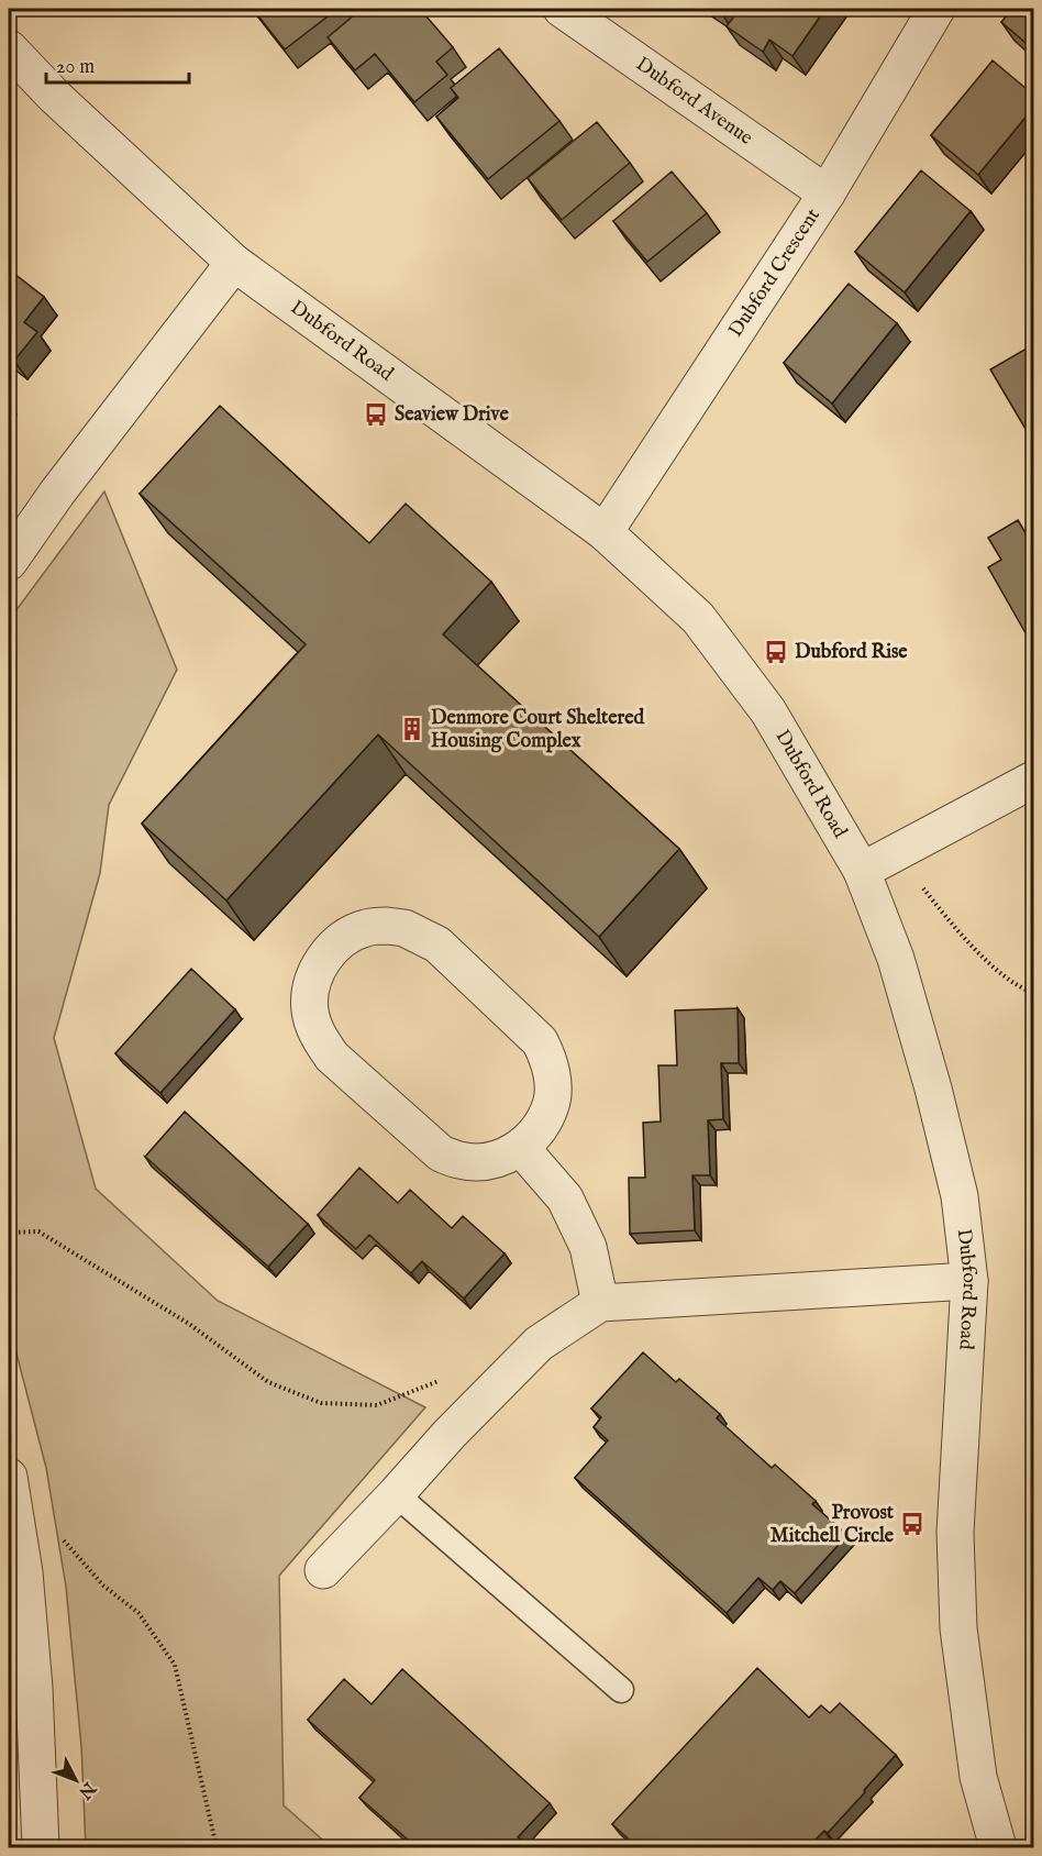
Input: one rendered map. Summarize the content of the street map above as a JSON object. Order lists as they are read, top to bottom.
{
  "streets": {
    "street": ["Dubford Avenue", "Dubford Crescent", "Dubford Road"]
  },
  "crossings": [
    ["Dubford Avenue", "Dubford Crescent"],
    ["Dubford Crescent", "Dubford Road"]
  ],
  "places": {
    "bus stop": ["Seaview Drive", "Dubford Rise", "Provost Mitchell Circle"],
    "building": ["Denmore Court Sheltered Housing Complex"]
  },
  "scale_bar": "20 m",
  "north": "bottom right"
}
